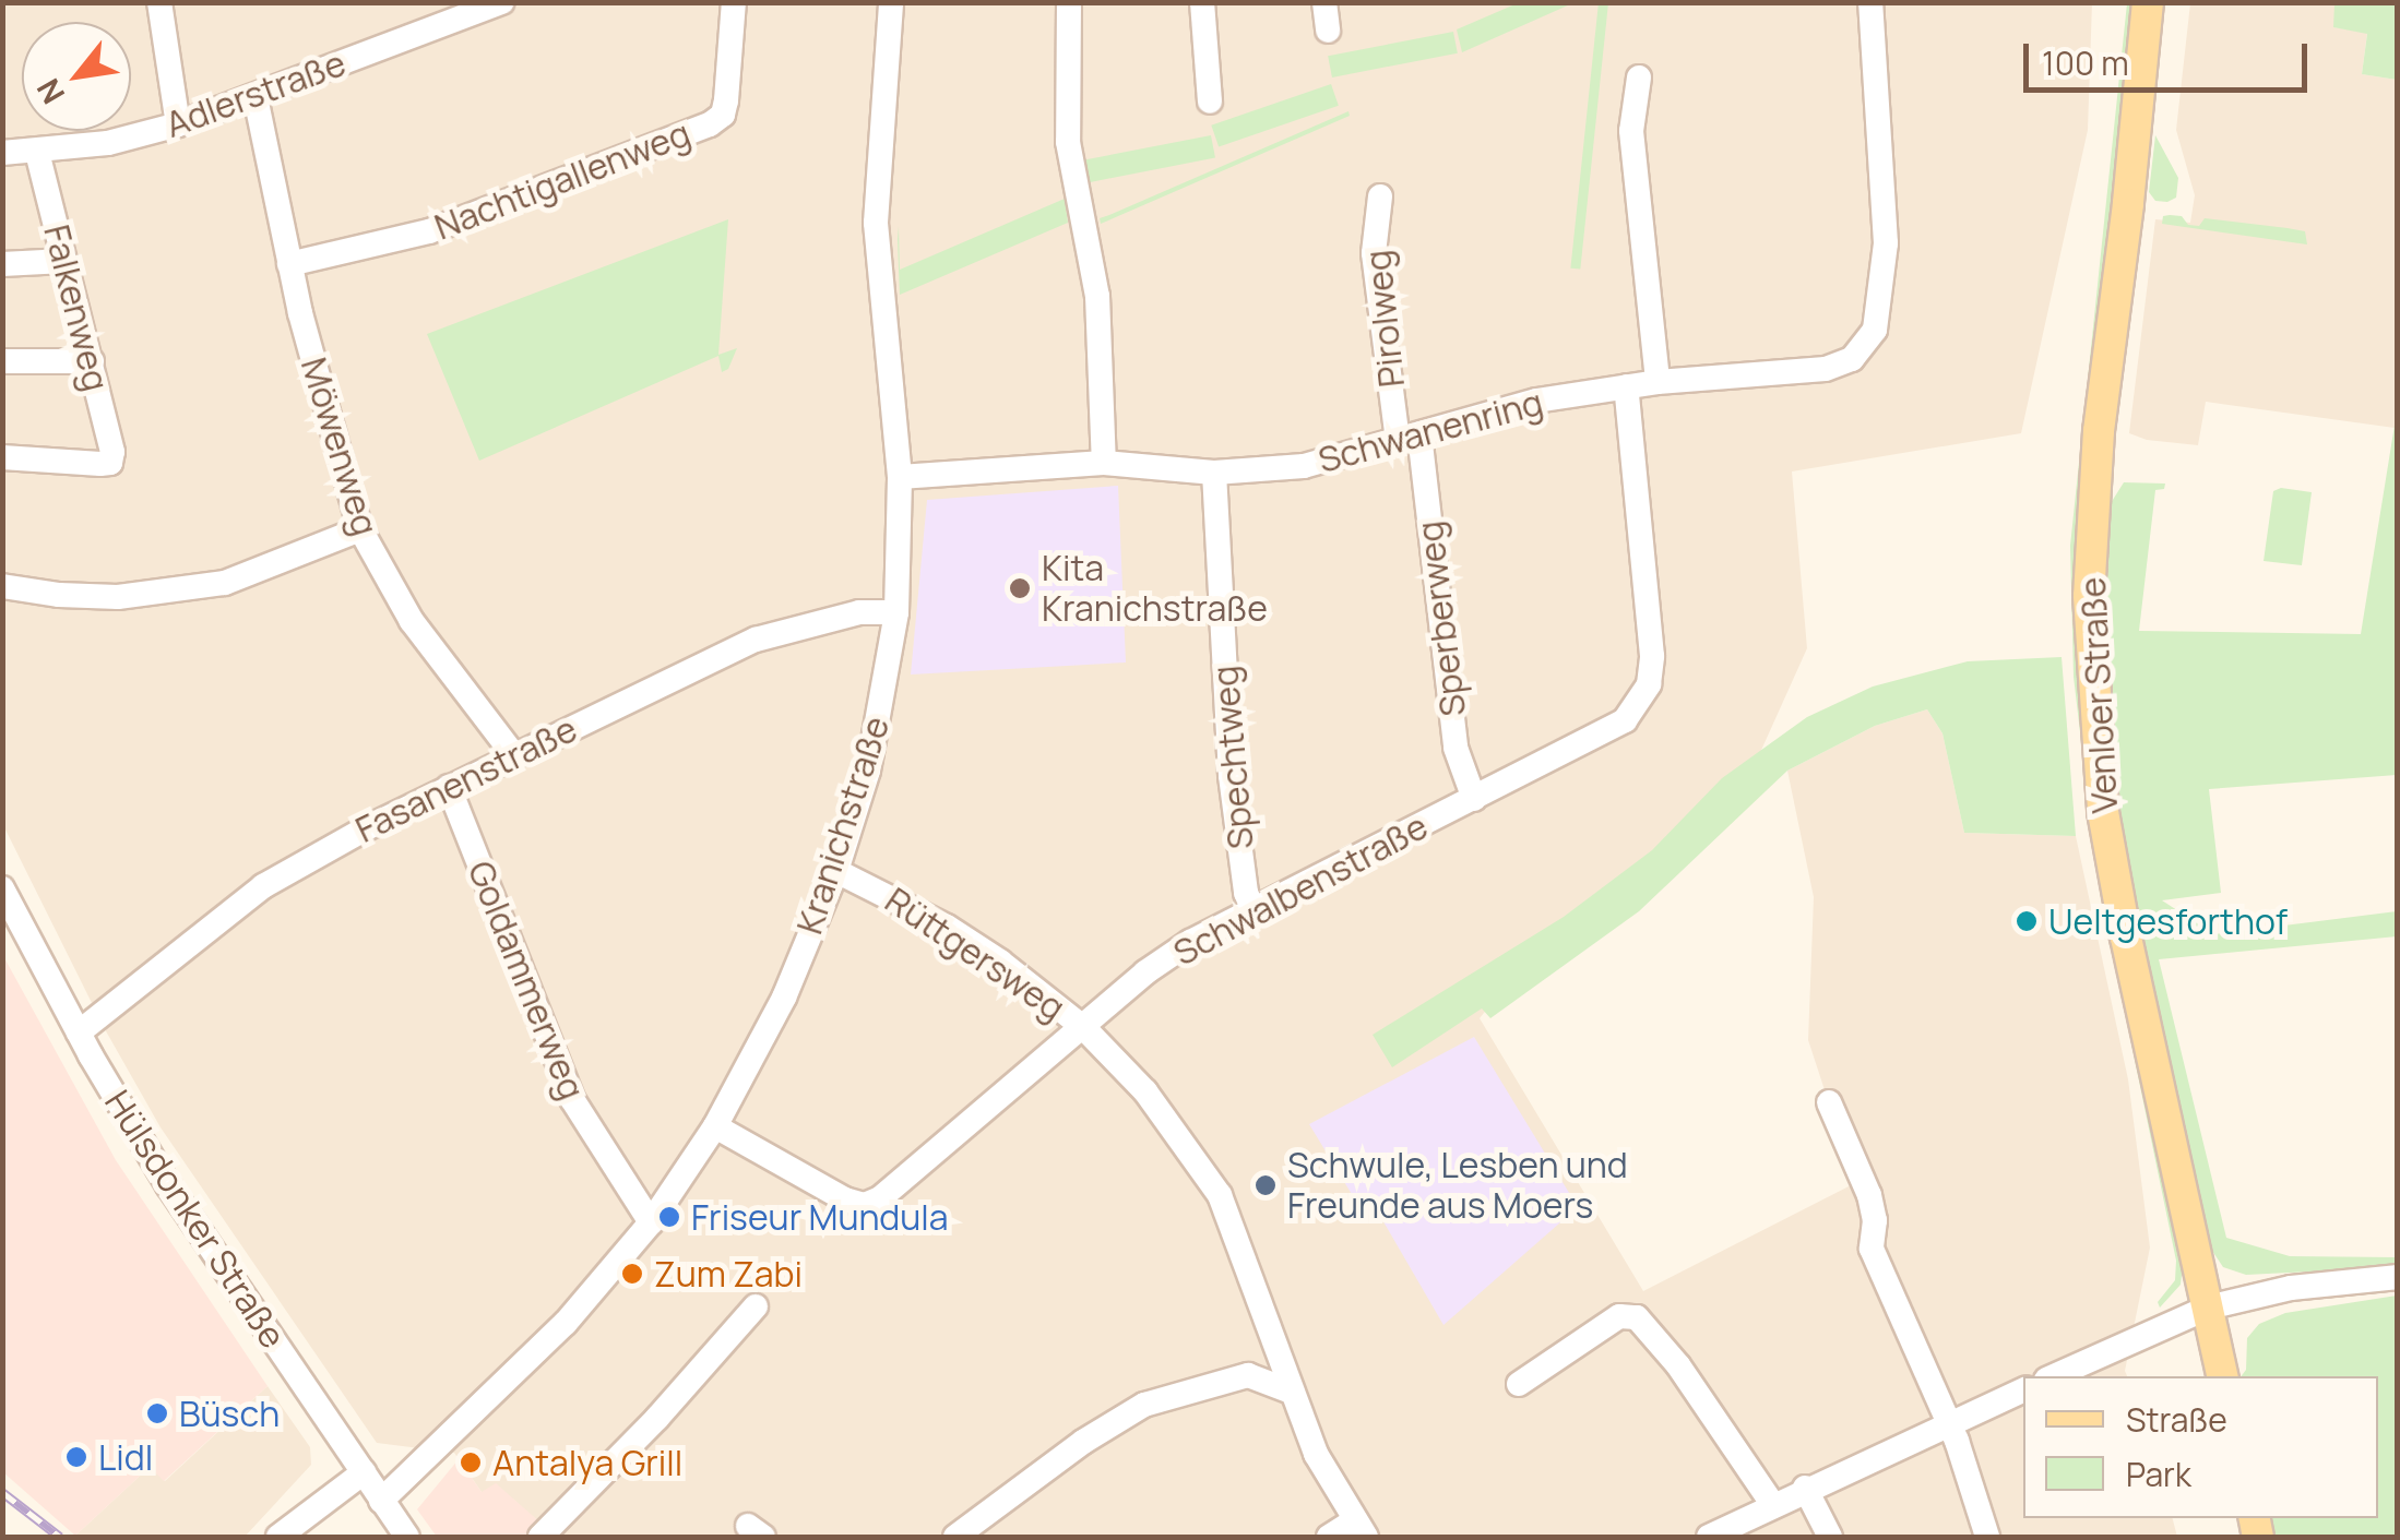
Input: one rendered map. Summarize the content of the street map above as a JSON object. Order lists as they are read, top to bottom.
{
  "streets": {
    "main road": ["Venloer Straße"],
    "street": [
      "Adlerstraße",
      "Nachtigallenweg",
      "Falkenweg",
      "Pirolweg",
      "Schwanenring",
      "Möwenweg",
      "Sperberweg",
      "Spechtweg",
      "Fasanenstraße",
      "Kranichstraße",
      "Schwalbenstraße",
      "Rüttgersweg",
      "Goldammerweg",
      "Hülsdonker Straße"
    ]
  },
  "crossings": [
    ["Adlerstraße", "Falkenweg"],
    ["Adlerstraße", "Möwenweg"],
    ["Nachtigallenweg", "Möwenweg"],
    ["Pirolweg", "Schwanenring"],
    ["Pirolweg", "Sperberweg"],
    ["Schwanenring", "Sperberweg"],
    ["Schwanenring", "Spechtweg"],
    ["Schwanenring", "Kranichstraße"],
    ["Schwanenring", "Schwalbenstraße"],
    ["Möwenweg", "Fasanenstraße"],
    ["Sperberweg", "Schwalbenstraße"],
    ["Spechtweg", "Schwalbenstraße"],
    ["Fasanenstraße", "Kranichstraße"],
    ["Fasanenstraße", "Goldammerweg"],
    ["Fasanenstraße", "Hülsdonker Straße"],
    ["Kranichstraße", "Schwalbenstraße"],
    ["Kranichstraße", "Rüttgersweg"],
    ["Kranichstraße", "Goldammerweg"],
    ["Kranichstraße", "Hülsdonker Straße"],
    ["Schwalbenstraße", "Rüttgersweg"]
  ],
  "places": [
    "Kita Kranichstraße",
    "Ueltgesforthof",
    "Schwule, Lesben und Freunde aus Moers",
    "Friseur Mundula",
    "Zum Zabi",
    "Büsch",
    "Lidl",
    "Antalya Grill"
  ],
  "legend": ["Straße", "Park"],
  "scale_bar": "100 m",
  "north": "bottom left"
}
